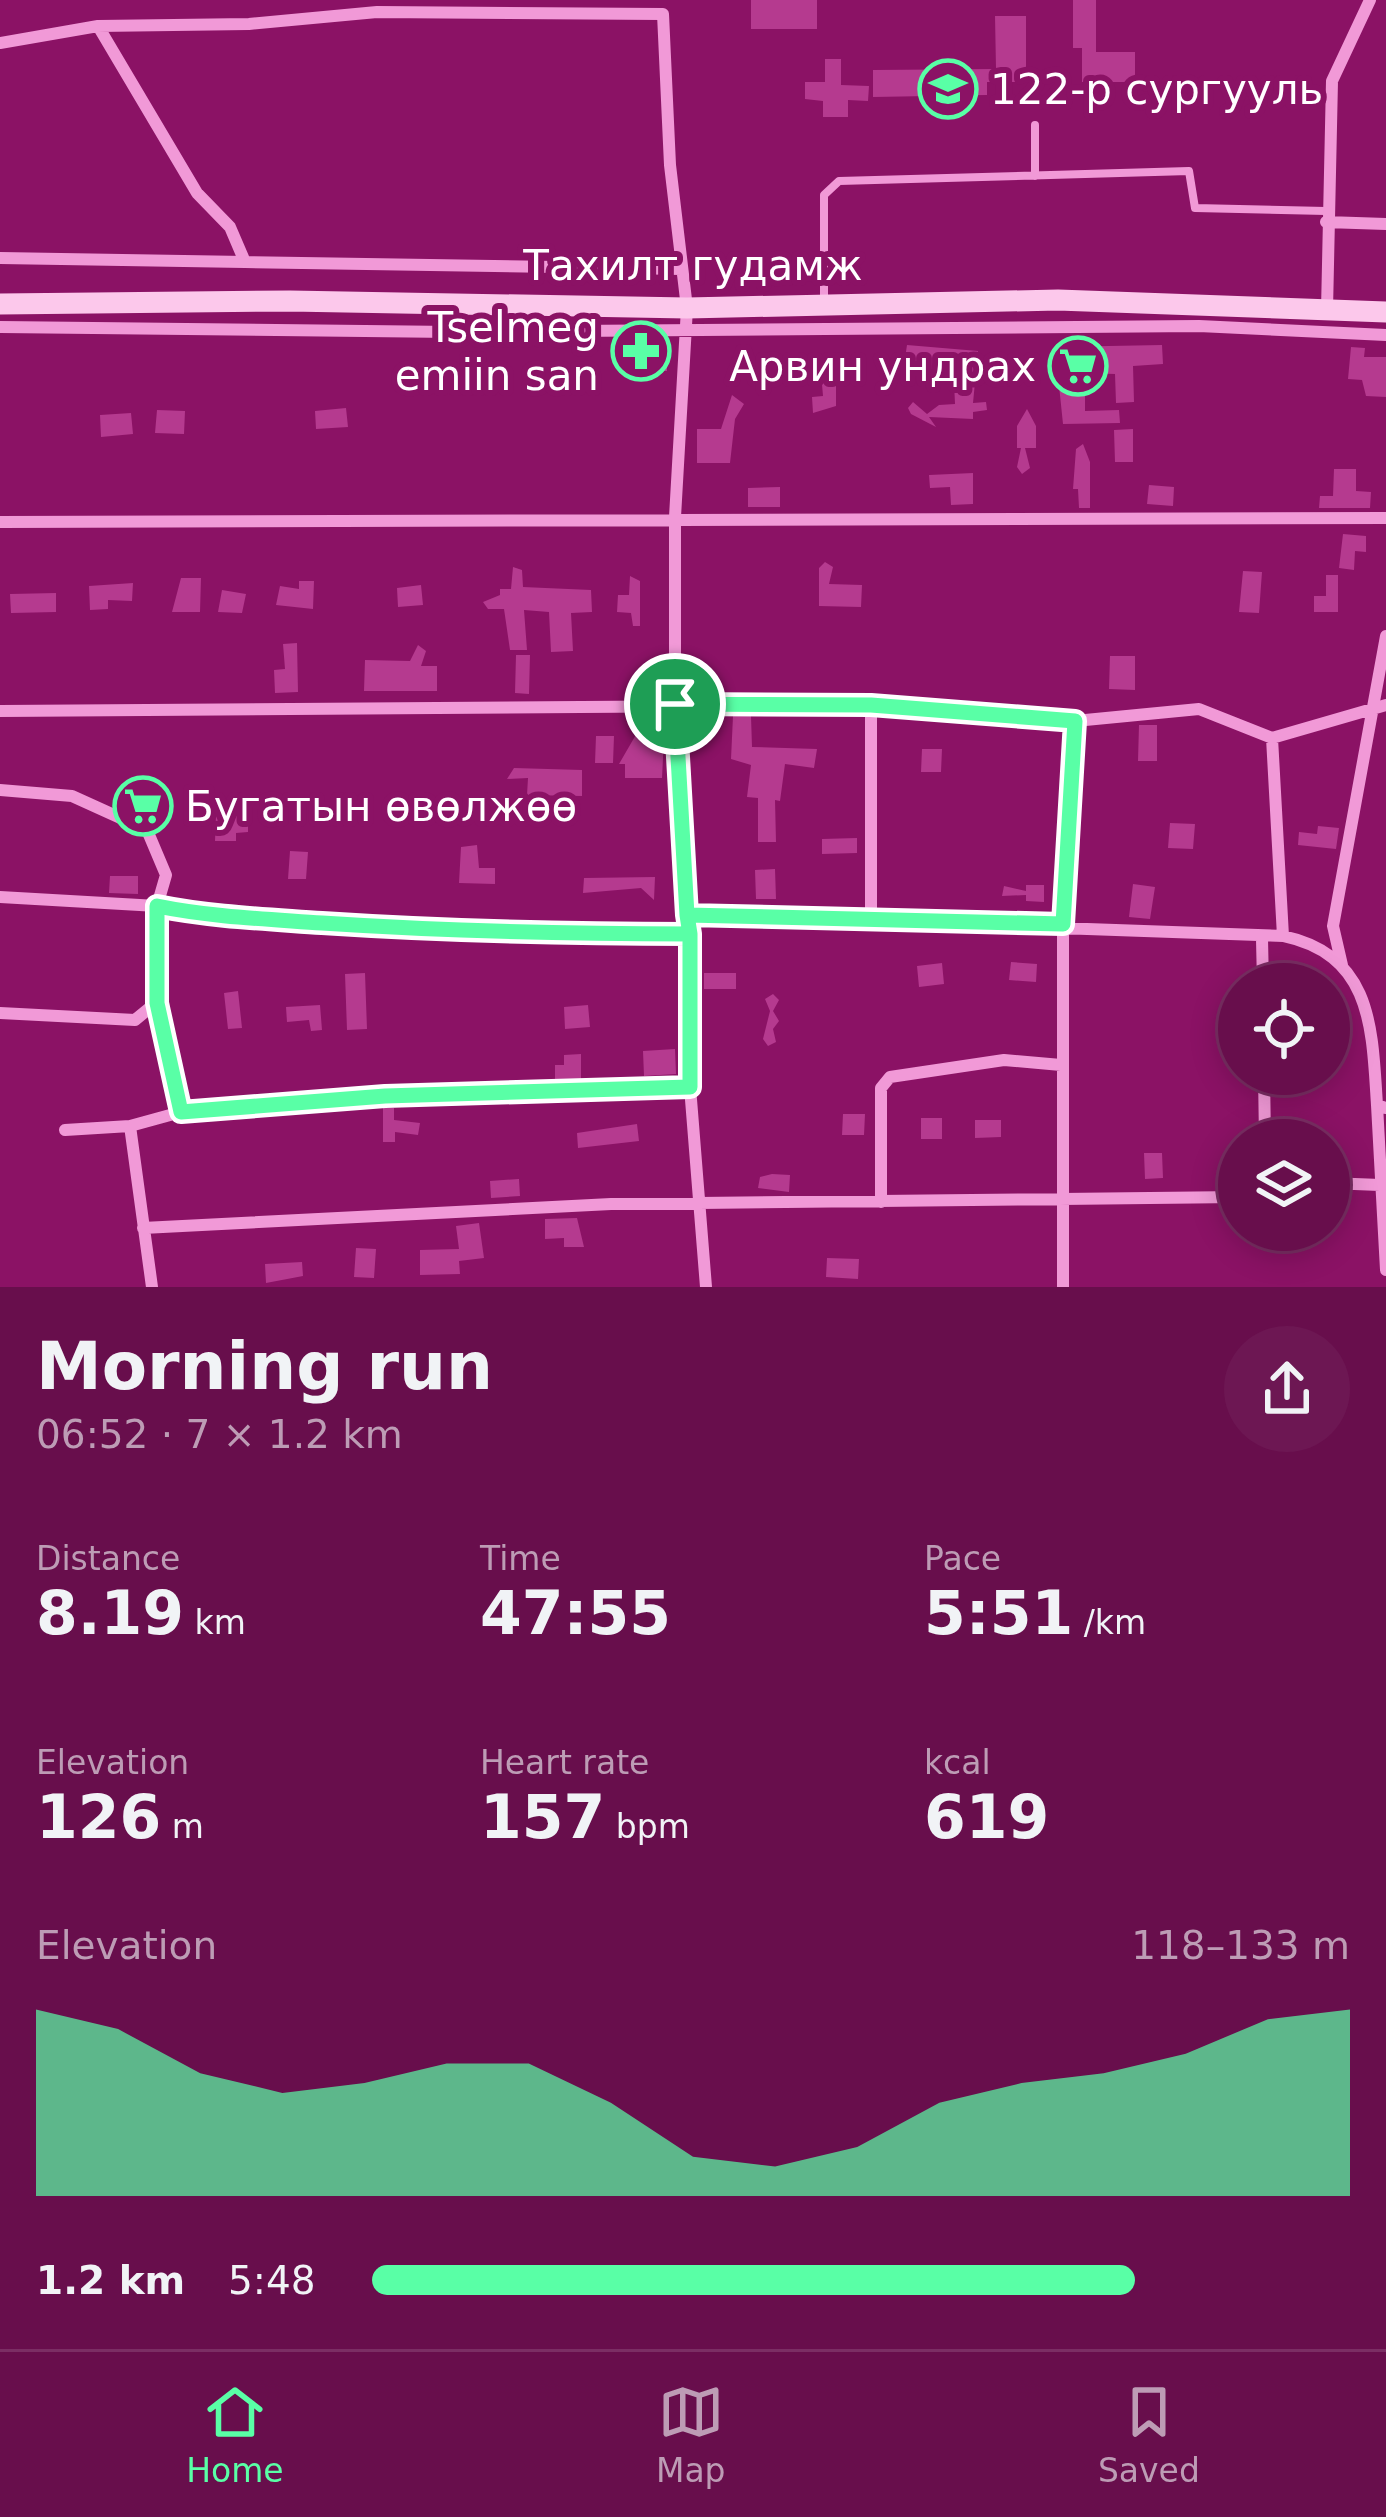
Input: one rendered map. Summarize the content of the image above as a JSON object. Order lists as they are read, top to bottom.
{
  "streets": {
    "main road": ["Тахилт гудамж"]
  },
  "places": {
    "school or university": ["122-р сургууль"],
    "pharmacy": ["Tselmeg emiin san"],
    "supermarket": ["Арвин ундрах", "Бугатын өвөлжөө"]
  },
  "page": {
    "heading": ["Morning run", "06:52 · 7 × 1.2 km"],
    "stats": [
      ["Distance", "8.19 km"],
      ["Time", "47:55"],
      ["Pace", "5:51 /km"],
      ["Elevation", "126 m"],
      ["Heart rate", "157 bpm"],
      ["kcal", "619"]
    ],
    "chart": ["Elevation", "118–133 m"],
    "list": [
      {
        "name": "1.2 km",
        "note": "5:48"
      }
    ],
    "tabs": ["Home", "Map", "Saved"]
  }
}
